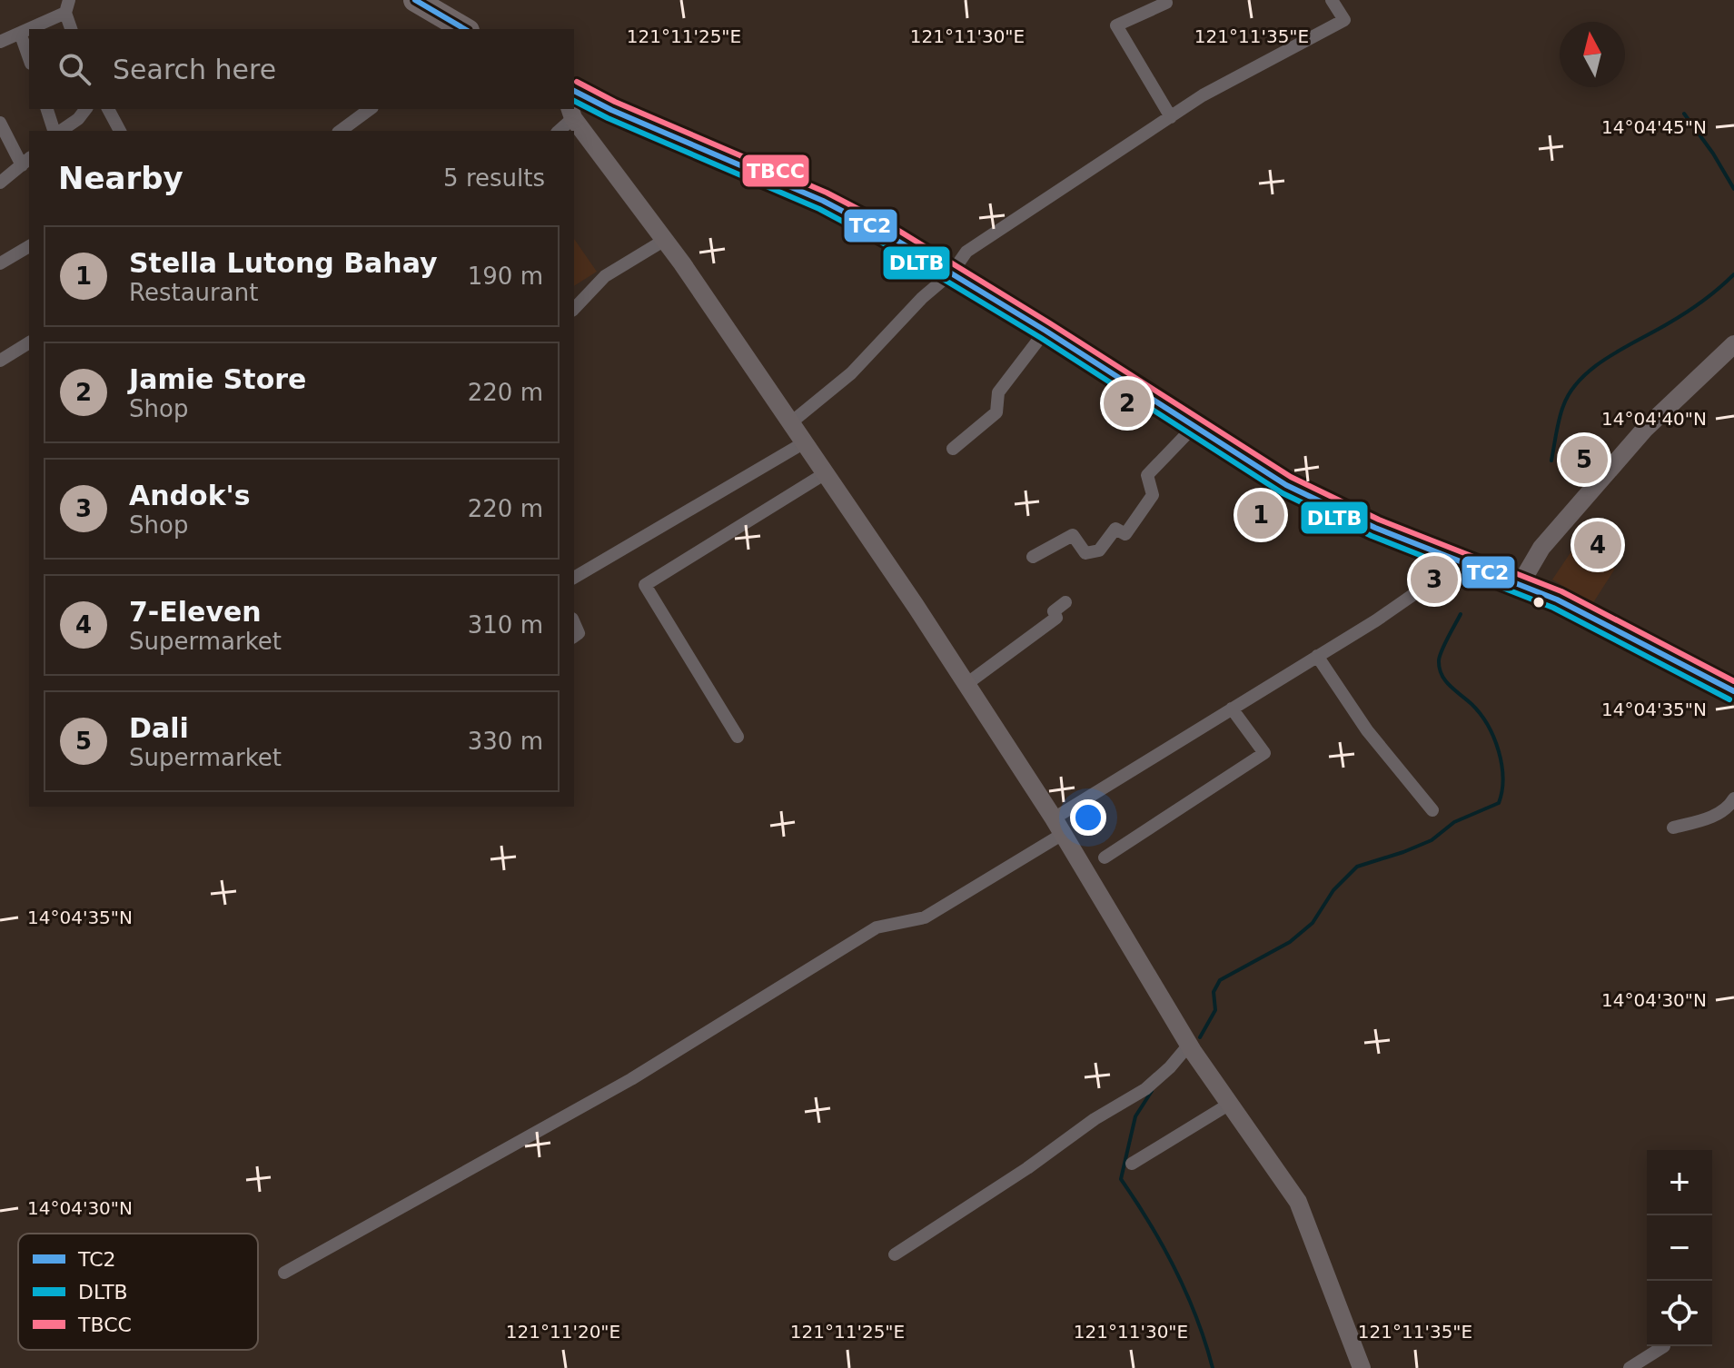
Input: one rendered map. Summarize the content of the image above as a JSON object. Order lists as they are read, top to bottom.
{
  "lines": ["transit line TC2", "transit line TBCC", "transit line DLTB"],
  "legend": ["TC2", "DLTB", "TBCC"],
  "north": "top",
  "page": {
    "search": "Search here",
    "heading": ["Nearby", "5 results"],
    "list": [
      {
        "mark": "1",
        "name": "Stella Lutong Bahay",
        "note": "Restaurant",
        "value": "190 m"
      },
      {
        "mark": "2",
        "name": "Jamie Store",
        "note": "Shop",
        "value": "220 m"
      },
      {
        "mark": "3",
        "name": "Andok's",
        "note": "Shop",
        "value": "220 m"
      },
      {
        "mark": "4",
        "name": "7-Eleven",
        "note": "Supermarket",
        "value": "310 m"
      },
      {
        "mark": "5",
        "name": "Dali",
        "note": "Supermarket",
        "value": "330 m"
      }
    ],
    "pins": [
      "2",
      "5",
      "1",
      "4",
      "3"
    ],
    "map_buttons": ["+", "−"]
  },
  "coordinates": [
    "121°11'25\"E",
    "121°11'30\"E",
    "121°11'35\"E",
    "14°04'45\"N",
    "14°04'40\"N",
    "14°04'35\"N",
    "14°04'30\"N",
    "121°11'20\"E"
  ]
}
